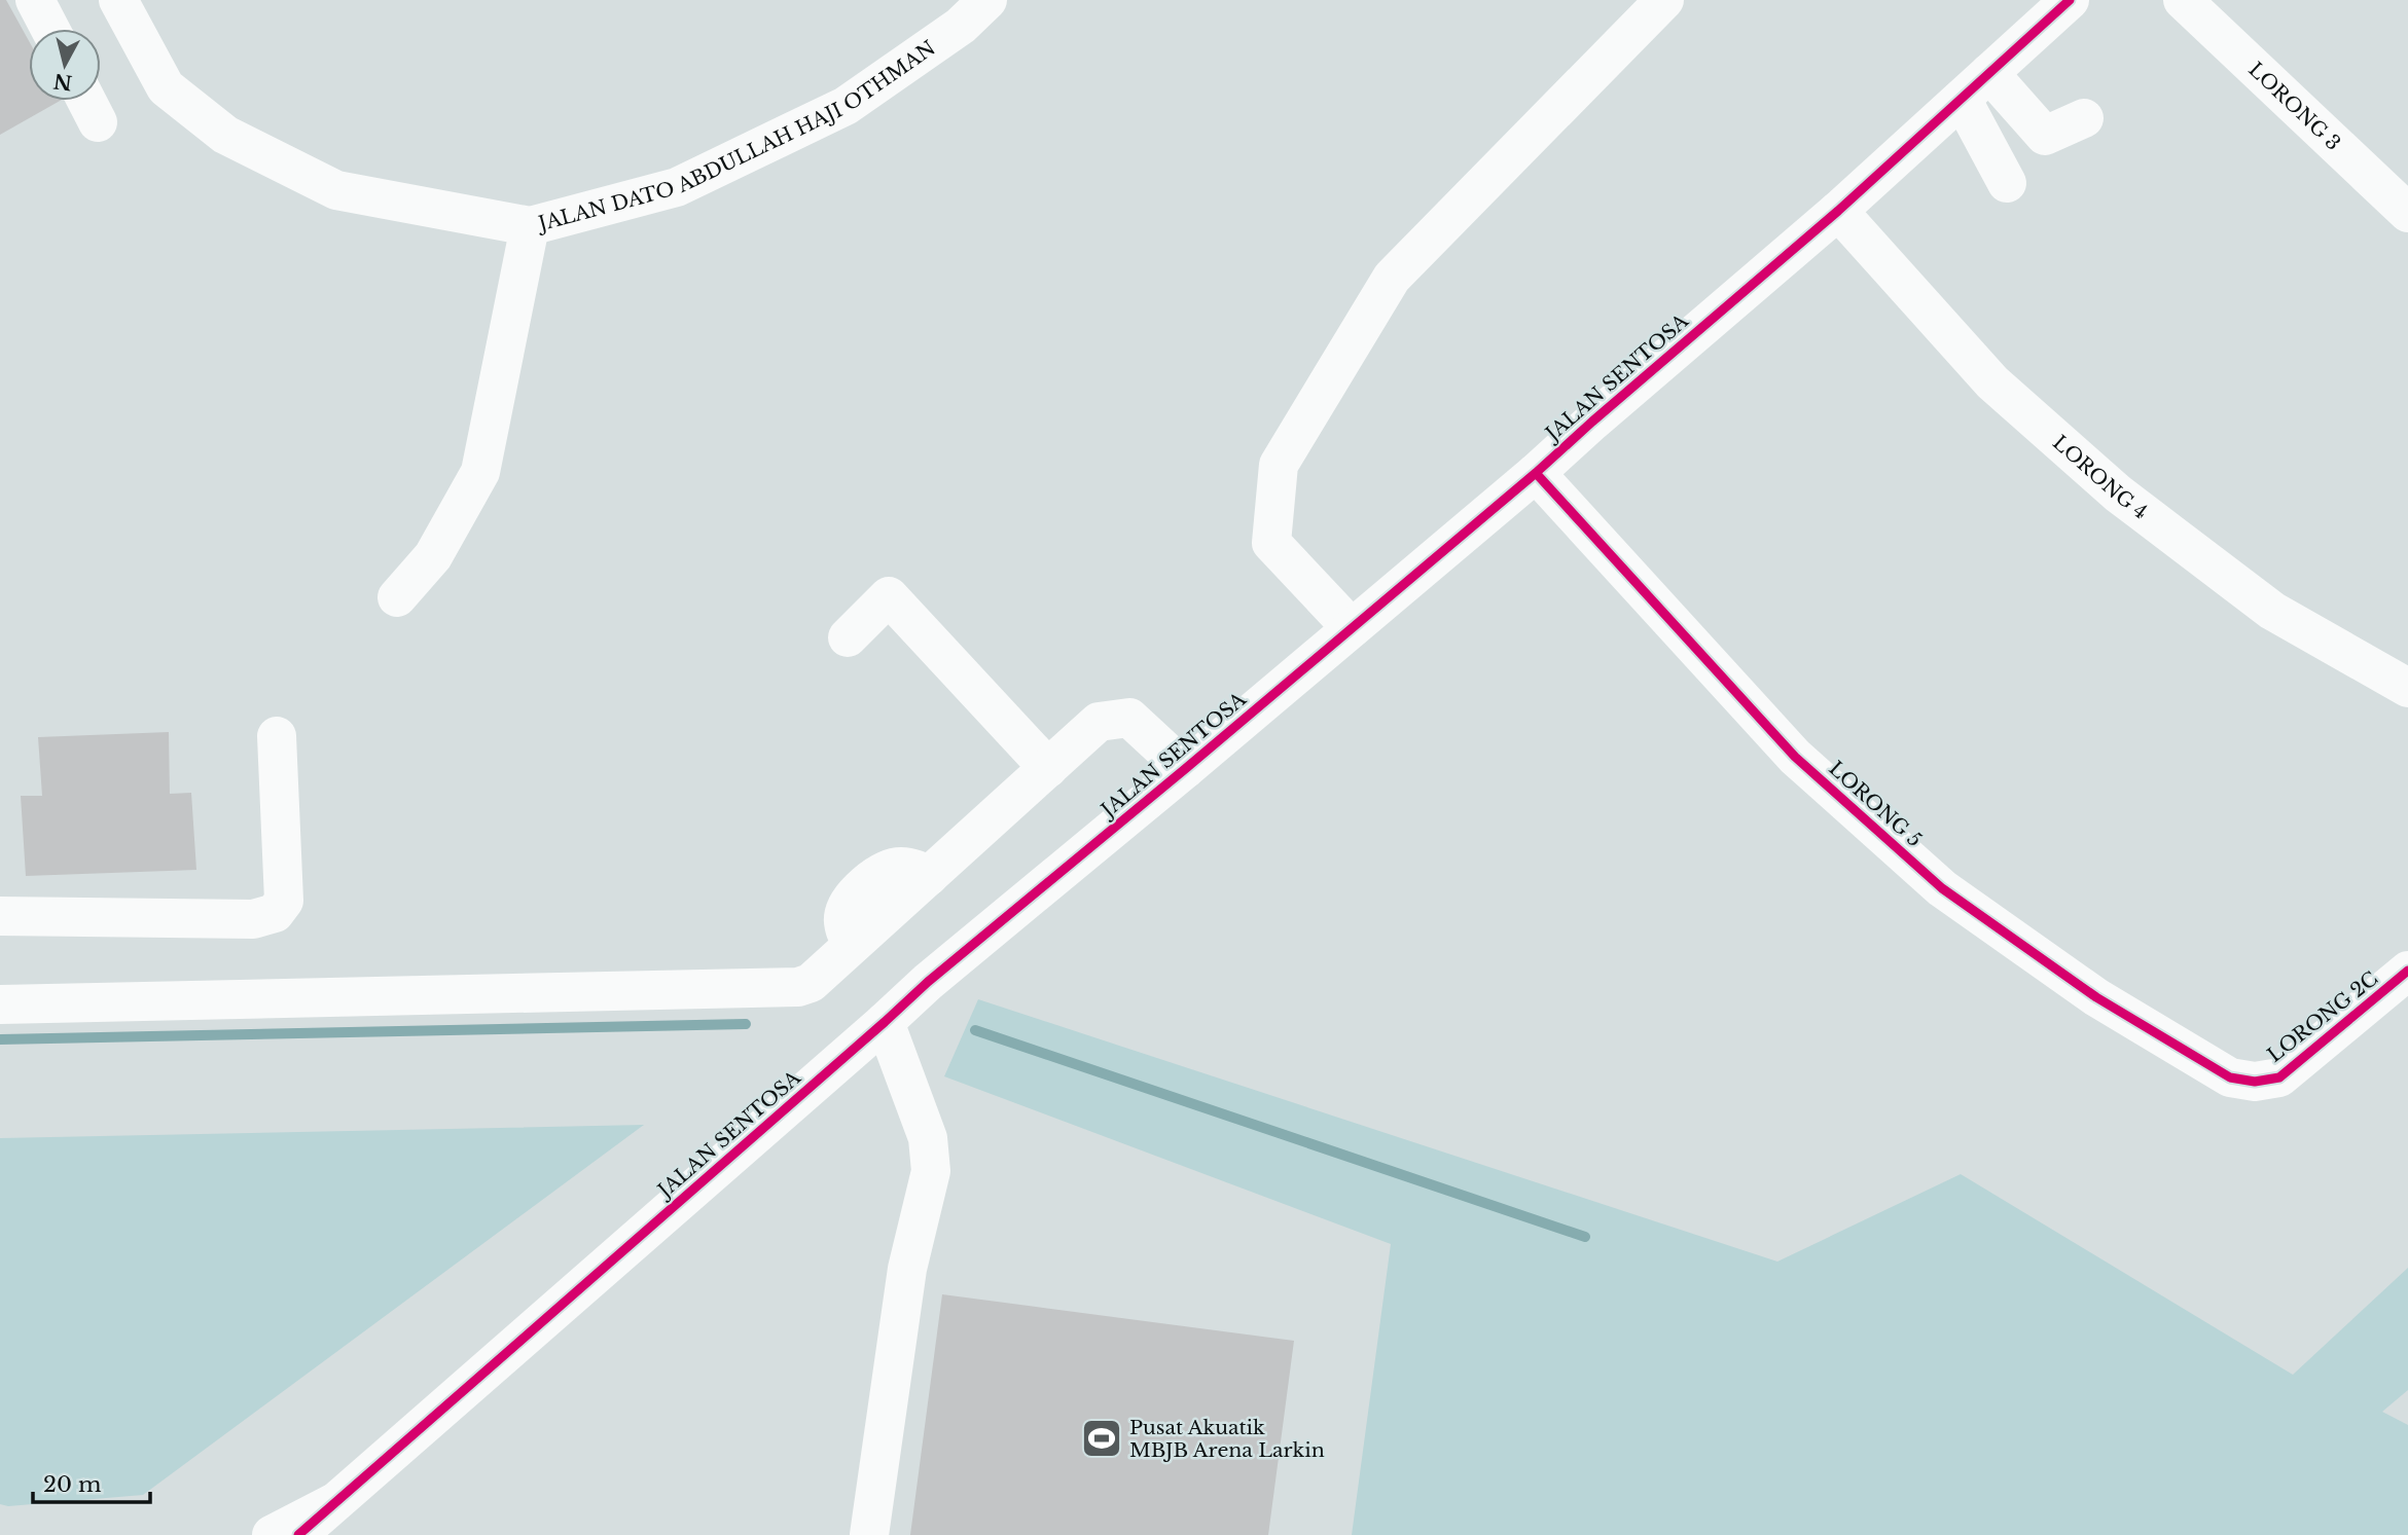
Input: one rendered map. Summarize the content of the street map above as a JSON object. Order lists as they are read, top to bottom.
{
  "streets": {
    "street": [
      "LORONG 3",
      "JALAN DATO ABDULLAH HAJI OTHMAN",
      "JALAN SENTOSA",
      "LORONG 4",
      "LORONG 5",
      "LORONG 2C"
    ]
  },
  "crossings": [
    ["JALAN SENTOSA", "LORONG 4"],
    ["JALAN SENTOSA", "LORONG 5"],
    ["LORONG 5", "LORONG 2C"]
  ],
  "places": {
    "sports": ["Pusat Akuatik MBJB Arena Larkin"]
  },
  "scale_bar": "20 m",
  "north": "bottom"
}
